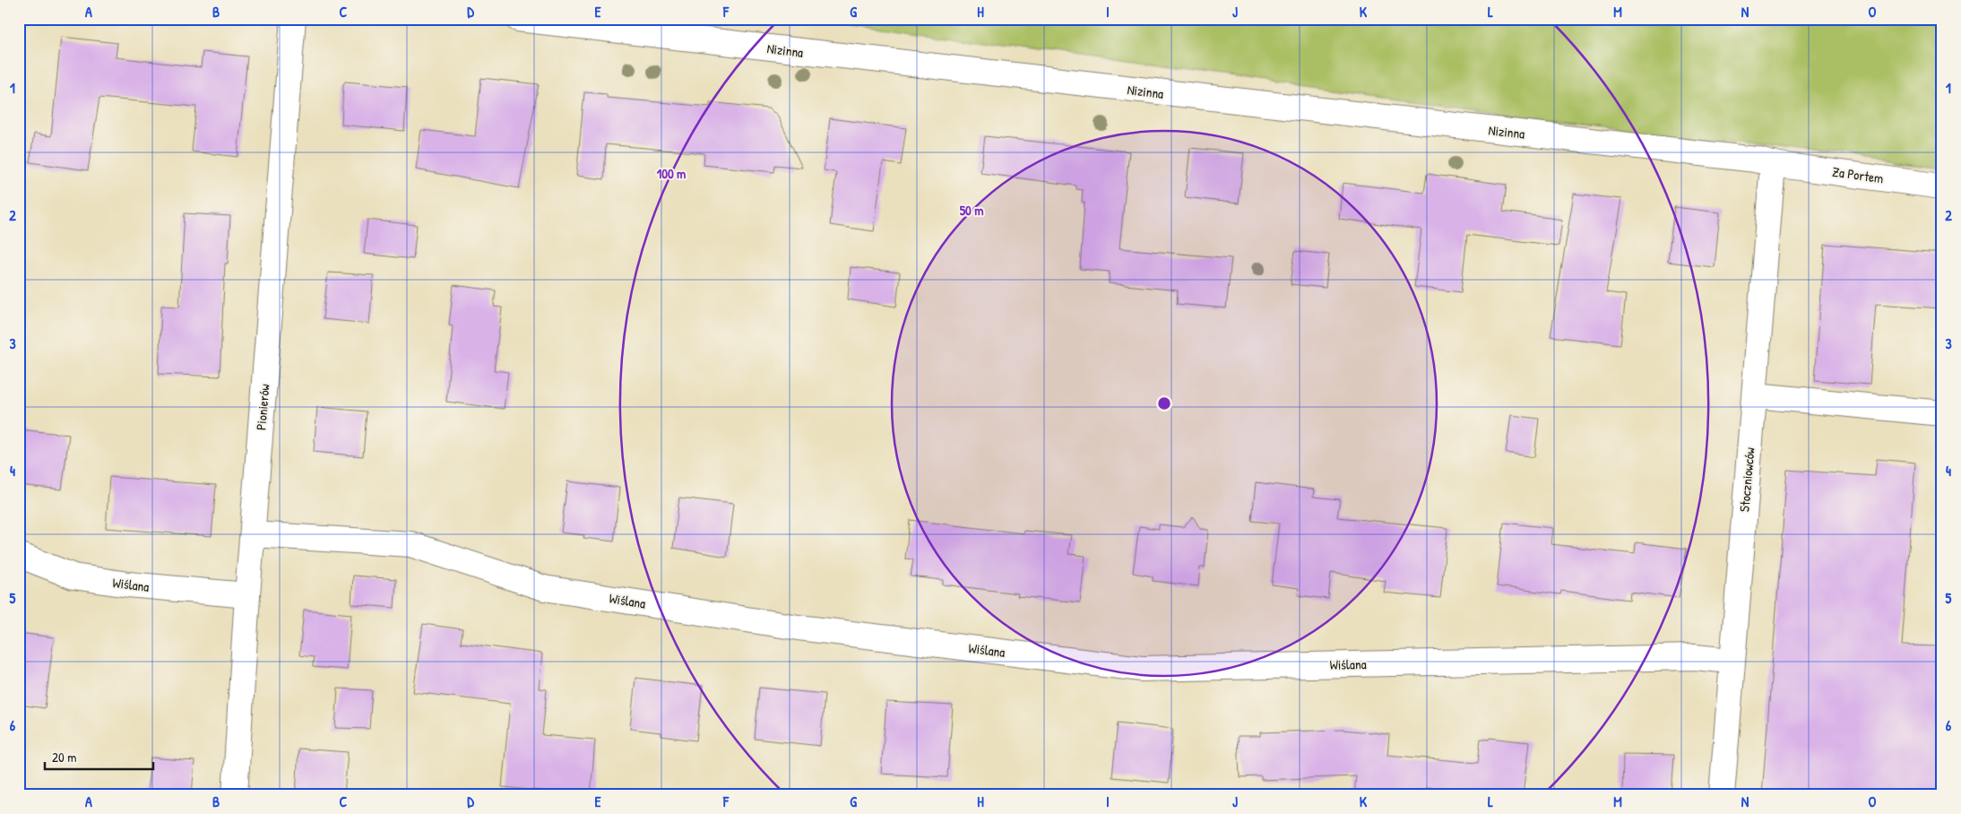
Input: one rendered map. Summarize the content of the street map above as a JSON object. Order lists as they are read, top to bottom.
{
  "streets": {
    "street": [
      "Nizinna",
      "Za Portem",
      "Pionierów",
      "Stoczniowców",
      "Wiślana"
    ]
  },
  "crossings": [
    ["Nizinna", "Za Portem"],
    ["Nizinna", "Stoczniowców"],
    ["Za Portem", "Stoczniowców"],
    ["Pionierów", "Wiślana"],
    ["Stoczniowców", "Wiślana"]
  ],
  "scale_bar": "20 m",
  "grid": {
    "columns": [
      "A",
      "B",
      "C",
      "D",
      "E",
      "F",
      "G",
      "H",
      "I",
      "J",
      "K",
      "L",
      "M",
      "N",
      "O"
    ],
    "rows": [
      "1",
      "2",
      "3",
      "4",
      "5",
      "6"
    ]
  },
  "rings": ["100 m", "50 m"]
}
